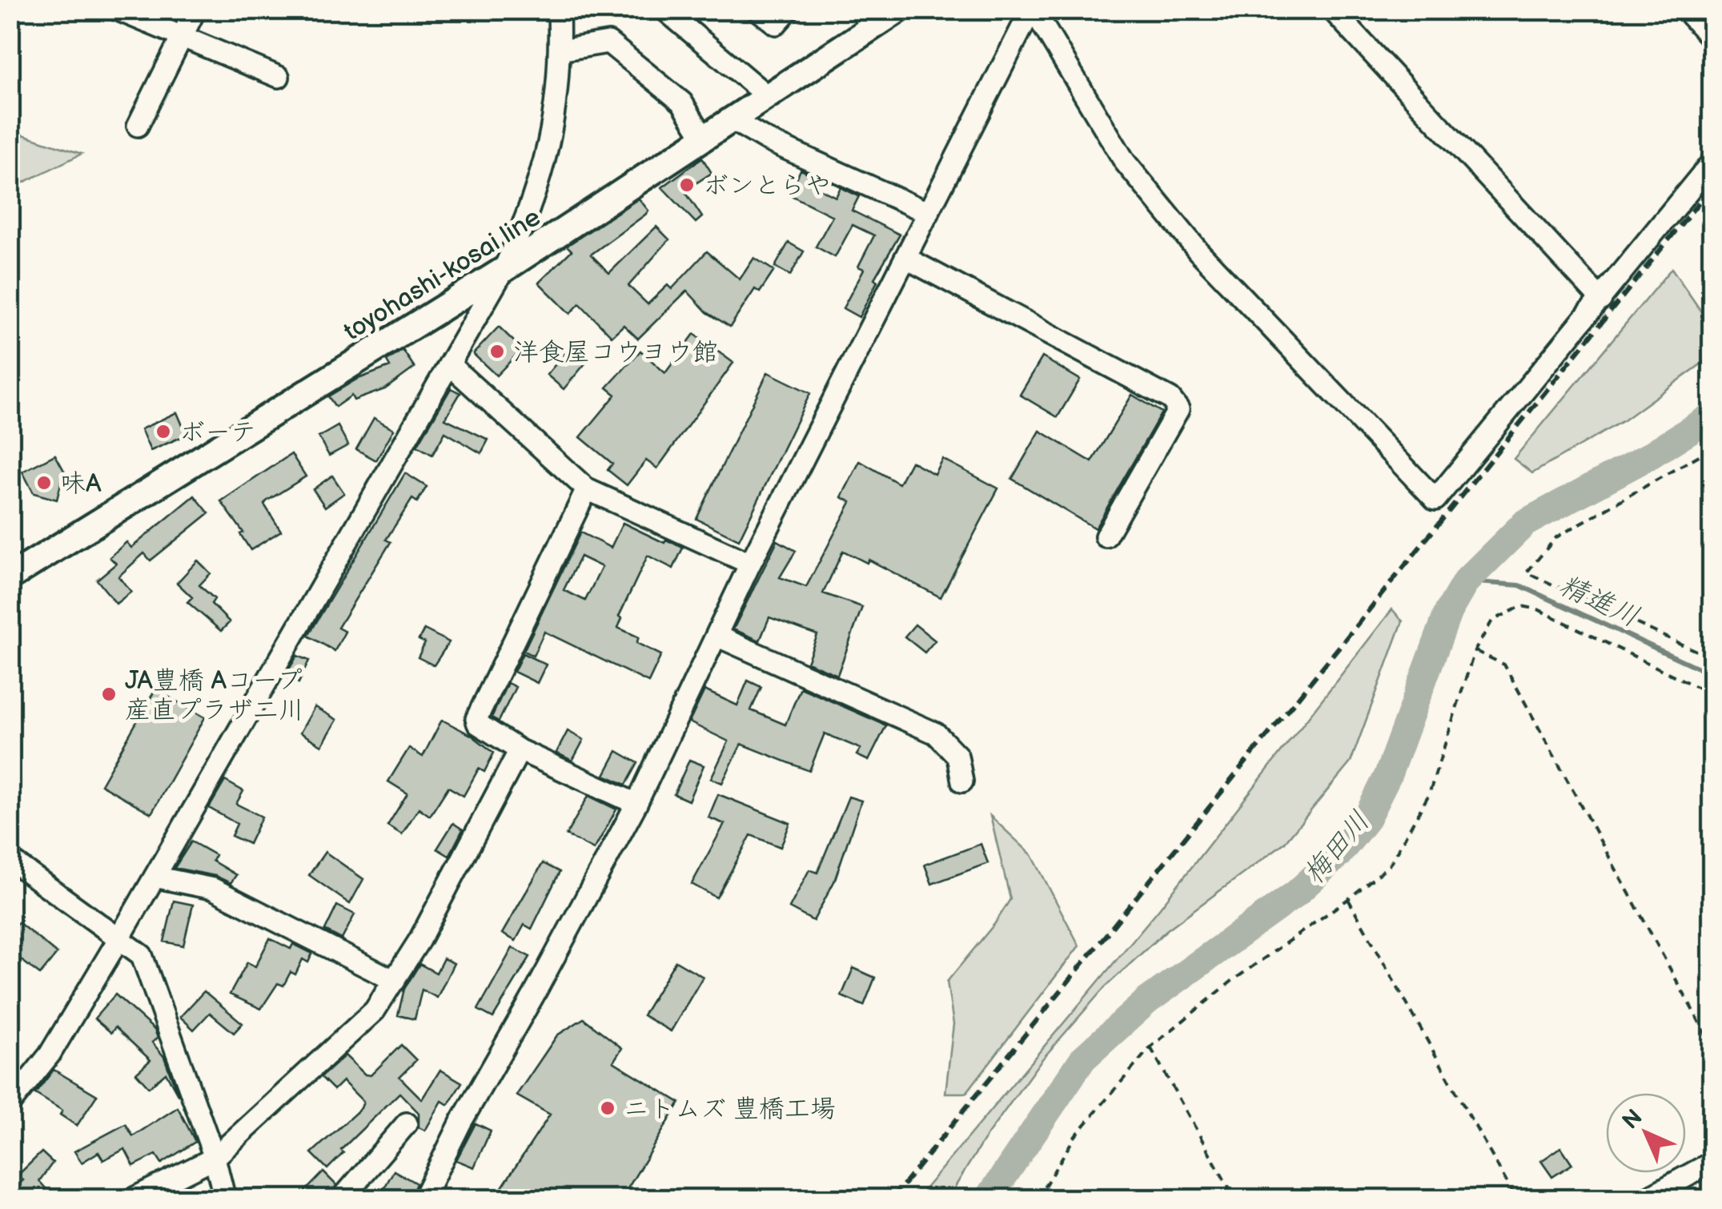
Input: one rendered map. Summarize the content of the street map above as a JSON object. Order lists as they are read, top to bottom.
{
  "streets": {
    "main road": ["toyohashi-kosai line"]
  },
  "water": ["精進川", "梅田川"],
  "places": [
    "ボンとらや",
    "洋食屋コウヨウ館",
    "ボーテ",
    "味A",
    "JA豊橋 Aコープ 産直プラザ二川",
    "ニトムズ 豊橋工場"
  ],
  "north": "top left"
}
